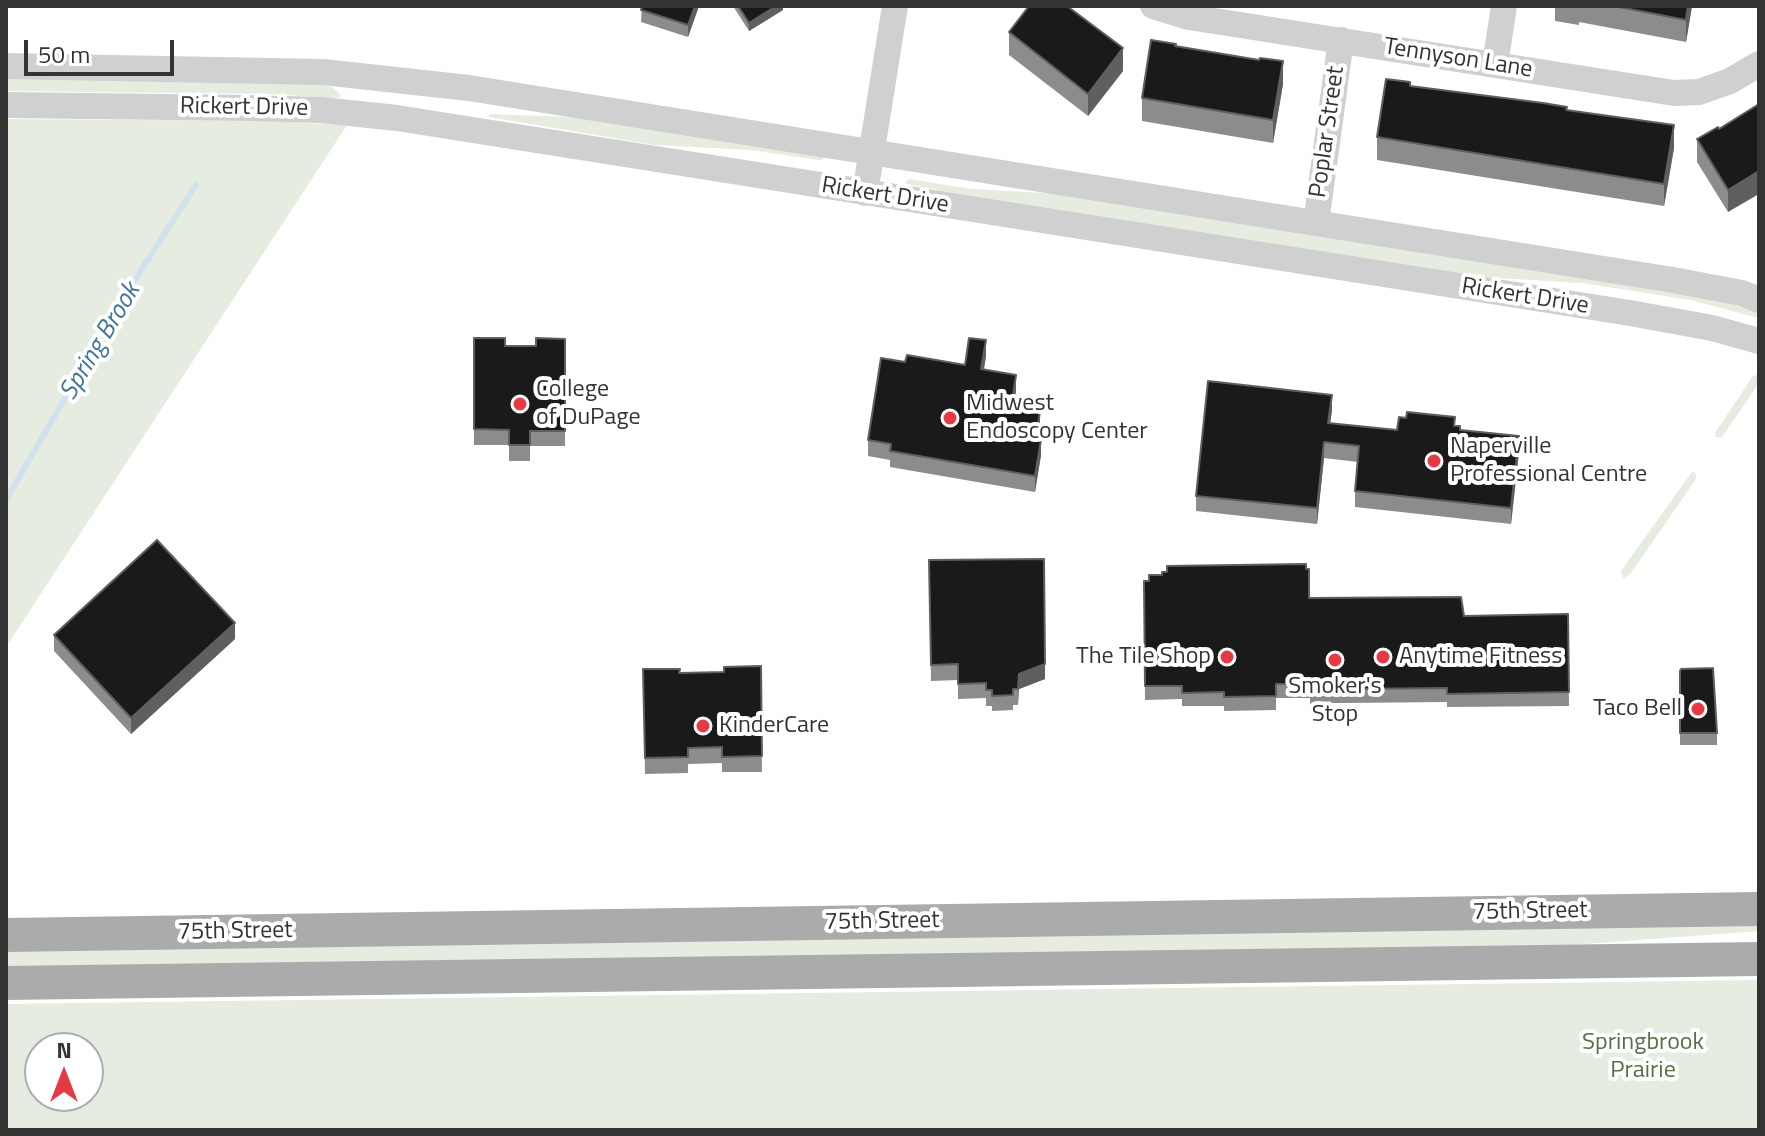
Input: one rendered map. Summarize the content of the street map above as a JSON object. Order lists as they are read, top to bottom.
{
  "streets": {
    "main road": ["75th Street"],
    "street": ["Tennyson Lane", "Rickert Drive", "Poplar Street"]
  },
  "crossings": [
    ["Tennyson Lane", "Poplar Street"],
    ["Rickert Drive", "Poplar Street"]
  ],
  "water": ["Spring Brook"],
  "parks": ["Springbrook Prairie"],
  "places": [
    "College of DuPage",
    "Midwest Endoscopy Center",
    "Naperville Professional Centre",
    "The Tile Shop",
    "Anytime Fitness",
    "Smoker's Stop",
    "Taco Bell",
    "KinderCare"
  ],
  "scale_bar": "50 m",
  "north": "top"
}
